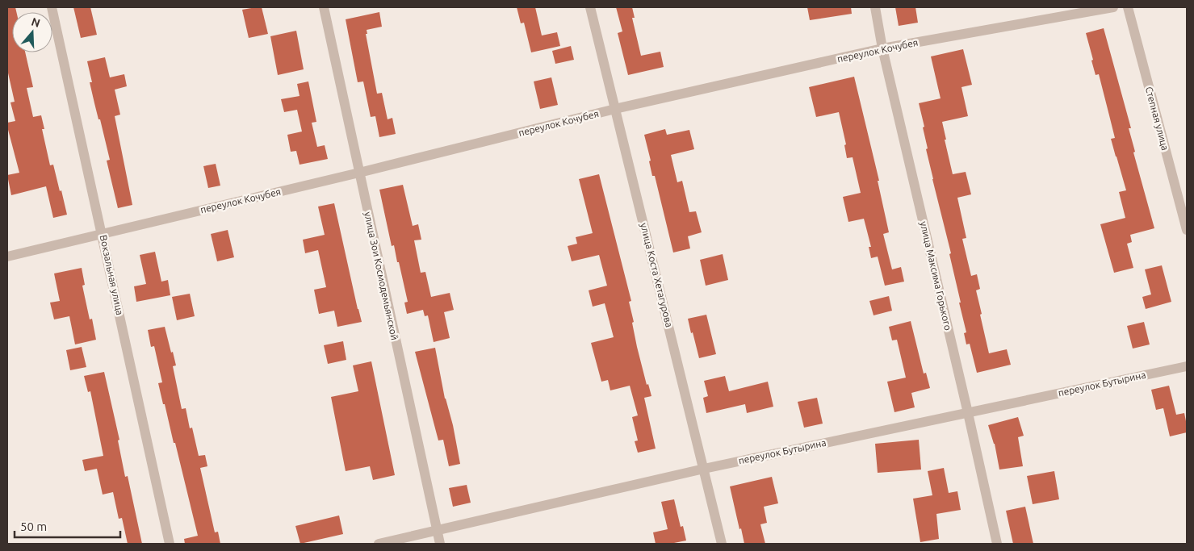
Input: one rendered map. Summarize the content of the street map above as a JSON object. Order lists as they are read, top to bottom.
{
  "streets": {
    "street": [
      "переулок Кочубея",
      "Степная улица",
      "Вокзальная улица",
      "улица Коста Хетагурова",
      "улица Зои Космодемьянской",
      "улица Максима Горького",
      "переулок Бутырина"
    ]
  },
  "crossings": [
    ["переулок Кочубея", "Вокзальная улица"],
    ["переулок Кочубея", "улица Коста Хетагурова"],
    ["переулок Кочубея", "улица Зои Космодемьянской"],
    ["переулок Кочубея", "улица Максима Горького"],
    ["улица Коста Хетагурова", "переулок Бутырина"],
    ["улица Зои Космодемьянской", "переулок Бутырина"],
    ["улица Максима Горького", "переулок Бутырина"]
  ],
  "scale_bar": "50 m",
  "north": "top"
}
